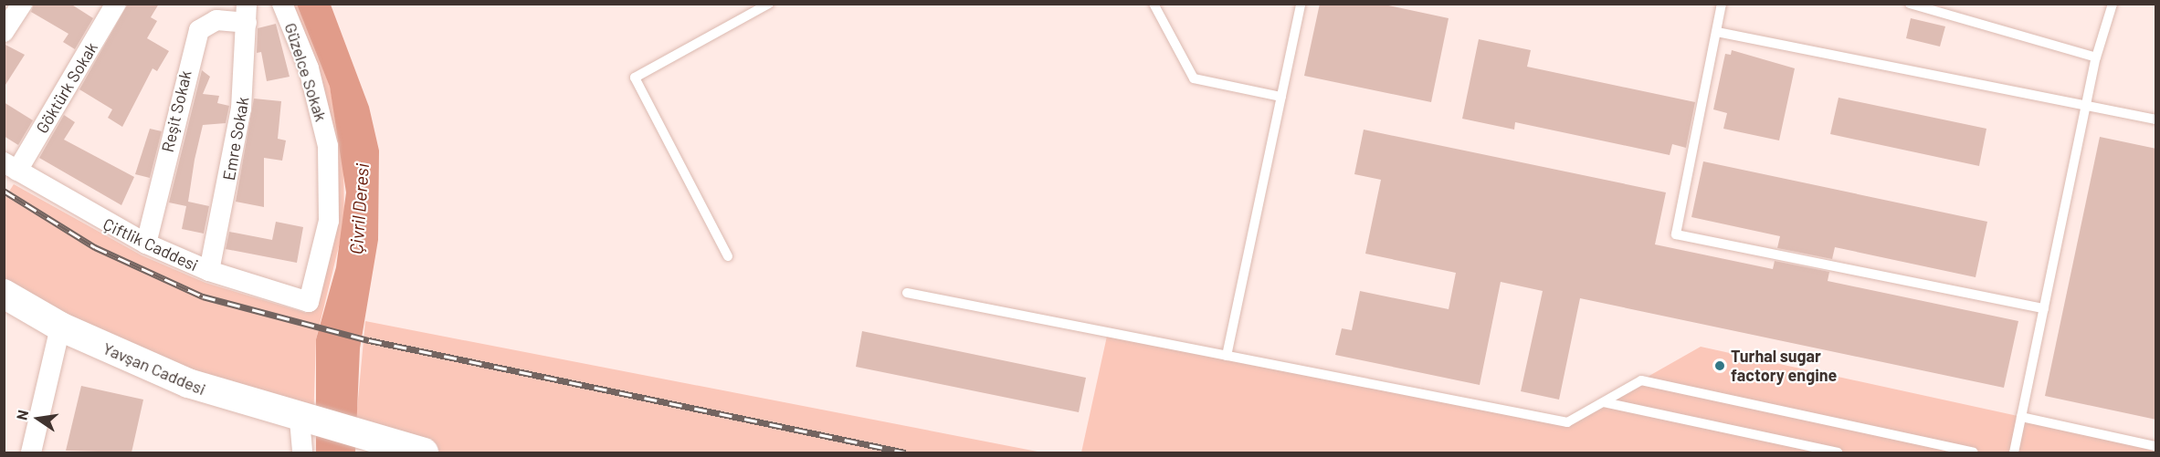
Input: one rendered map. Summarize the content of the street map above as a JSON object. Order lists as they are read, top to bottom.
{
  "streets": {
    "street": [
      "Güzelce Sokak",
      "Göktürk Sokak",
      "Reşit Sokak",
      "Emre Sokak",
      "Çiftlik Caddesi",
      "Yavşan Caddesi"
    ]
  },
  "crossings": [
    ["Güzelce Sokak", "Çiftlik Caddesi"],
    ["Göktürk Sokak", "Çiftlik Caddesi"],
    ["Reşit Sokak", "Emre Sokak"],
    ["Reşit Sokak", "Çiftlik Caddesi"],
    ["Emre Sokak", "Çiftlik Caddesi"]
  ],
  "water": ["Çivril Deresi"],
  "places": ["Turhal sugar factory engine"],
  "north": "left"
}
